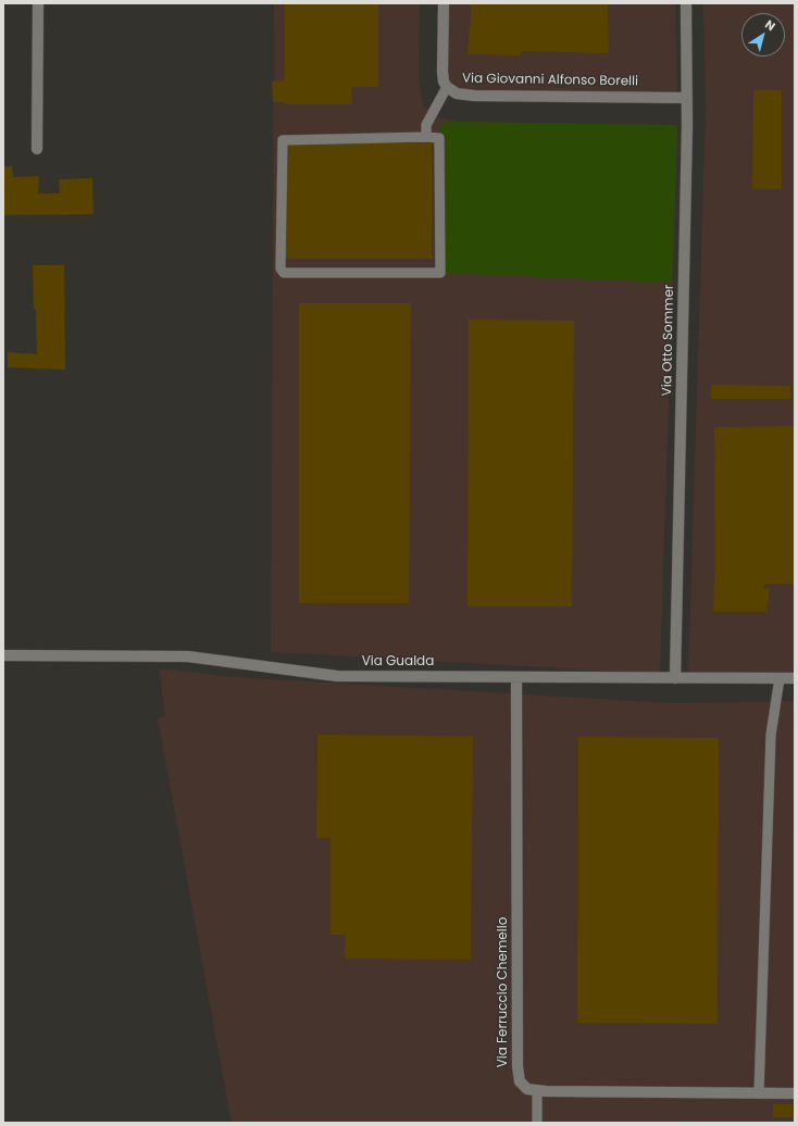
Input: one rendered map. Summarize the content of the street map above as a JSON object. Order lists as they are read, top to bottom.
{
  "streets": {
    "street": [
      "Via Giovanni Alfonso Borelli",
      "Via Otto Sommer",
      "Via Gualda",
      "Via Ferruccio Chemello"
    ]
  },
  "crossings": [
    ["Via Giovanni Alfonso Borelli", "Via Otto Sommer"],
    ["Via Otto Sommer", "Via Gualda"],
    ["Via Gualda", "Via Ferruccio Chemello"]
  ],
  "north": "top right"
}
